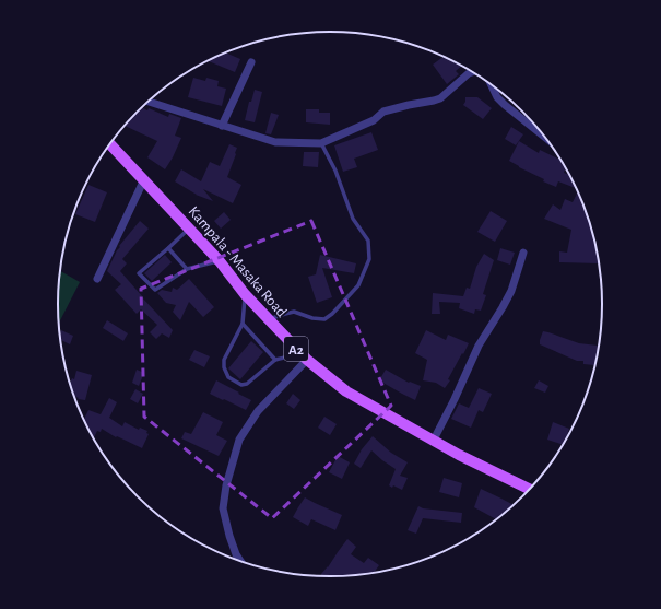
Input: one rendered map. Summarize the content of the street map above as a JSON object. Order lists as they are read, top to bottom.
{
  "streets": {
    "main road": ["Kampala - Masaka Road", "A2"]
  }
}
